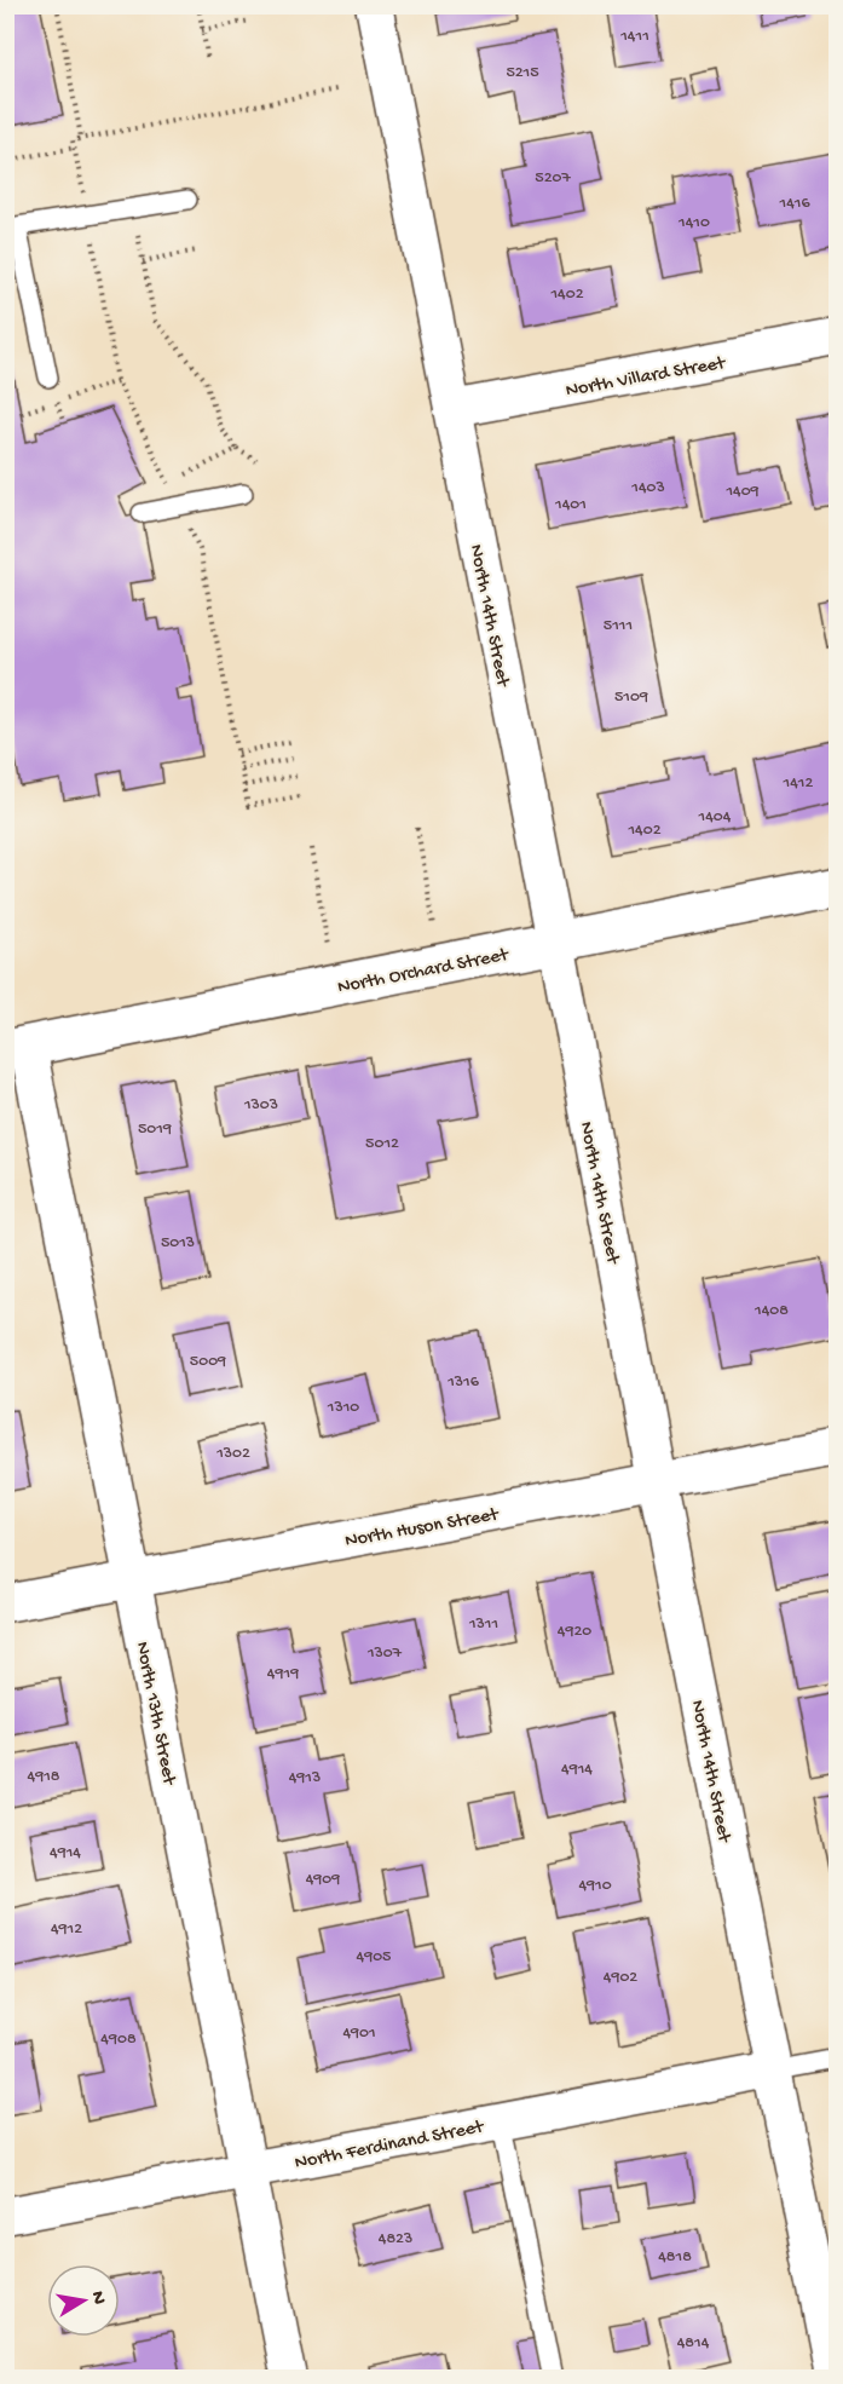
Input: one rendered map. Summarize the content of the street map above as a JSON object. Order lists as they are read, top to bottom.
{
  "streets": {
    "street": [
      "North Villard Street",
      "North 14th Street",
      "North Orchard Street",
      "North Huson Street",
      "North 13th Street",
      "North Ferdinand Street"
    ]
  },
  "crossings": [
    ["North Villard Street", "North 14th Street"],
    ["North 14th Street", "North Orchard Street"],
    ["North 14th Street", "North Huson Street"],
    ["North 14th Street", "North Ferdinand Street"],
    ["North Orchard Street", "North 13th Street"],
    ["North Huson Street", "North 13th Street"],
    ["North 13th Street", "North Ferdinand Street"]
  ],
  "house_numbers": [
    "1411",
    "5215",
    "5207",
    "1416",
    "1410",
    "1402",
    "1403",
    "1409",
    "1401",
    "5111",
    "5109",
    "1412",
    "1404",
    "1402",
    "1303",
    "5019",
    "5012",
    "5013",
    "1408",
    "5009",
    "1316",
    "1310",
    "1302",
    "1311",
    "4920",
    "1307",
    "4919",
    "4914",
    "4918",
    "4913",
    "4914",
    "4909",
    "4910",
    "4912",
    "4905",
    "4902",
    "4901",
    "4908",
    "4823",
    "4818",
    "4814"
  ],
  "north": "right"
}
